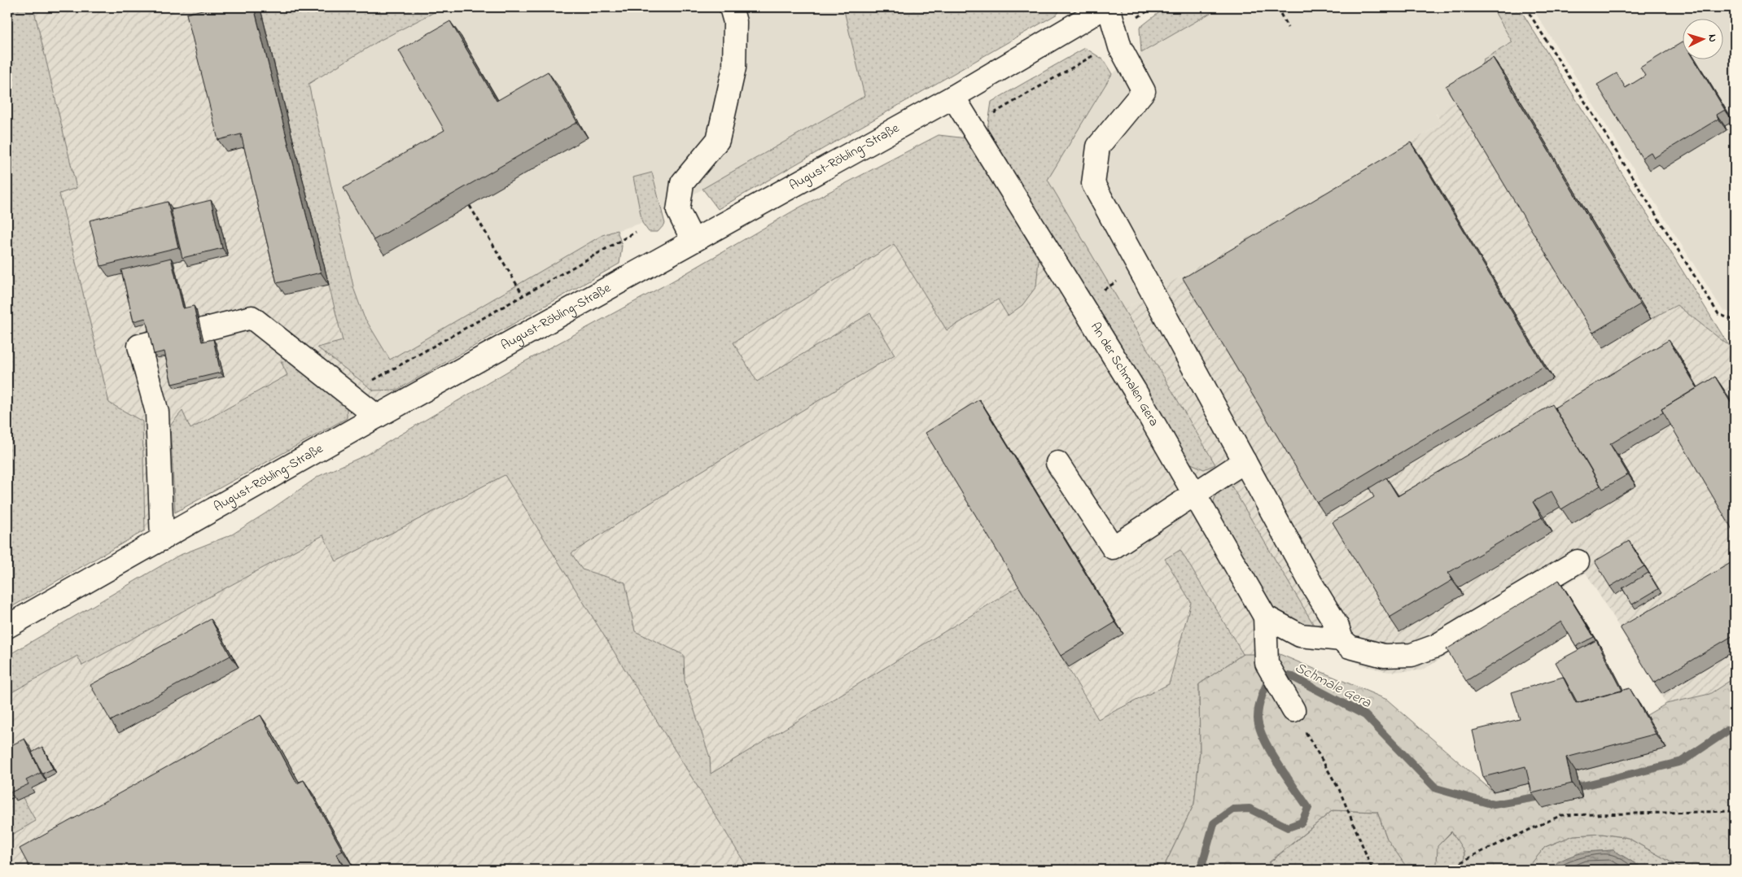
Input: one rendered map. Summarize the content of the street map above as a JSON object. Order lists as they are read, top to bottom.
{
  "streets": {
    "street": ["August-Röbling-Straße", "An der Schmalen Gera"]
  },
  "crossings": [
    ["August-Röbling-Straße", "An der Schmalen Gera"]
  ],
  "water": ["Schmale Gera"],
  "north": "right"
}
